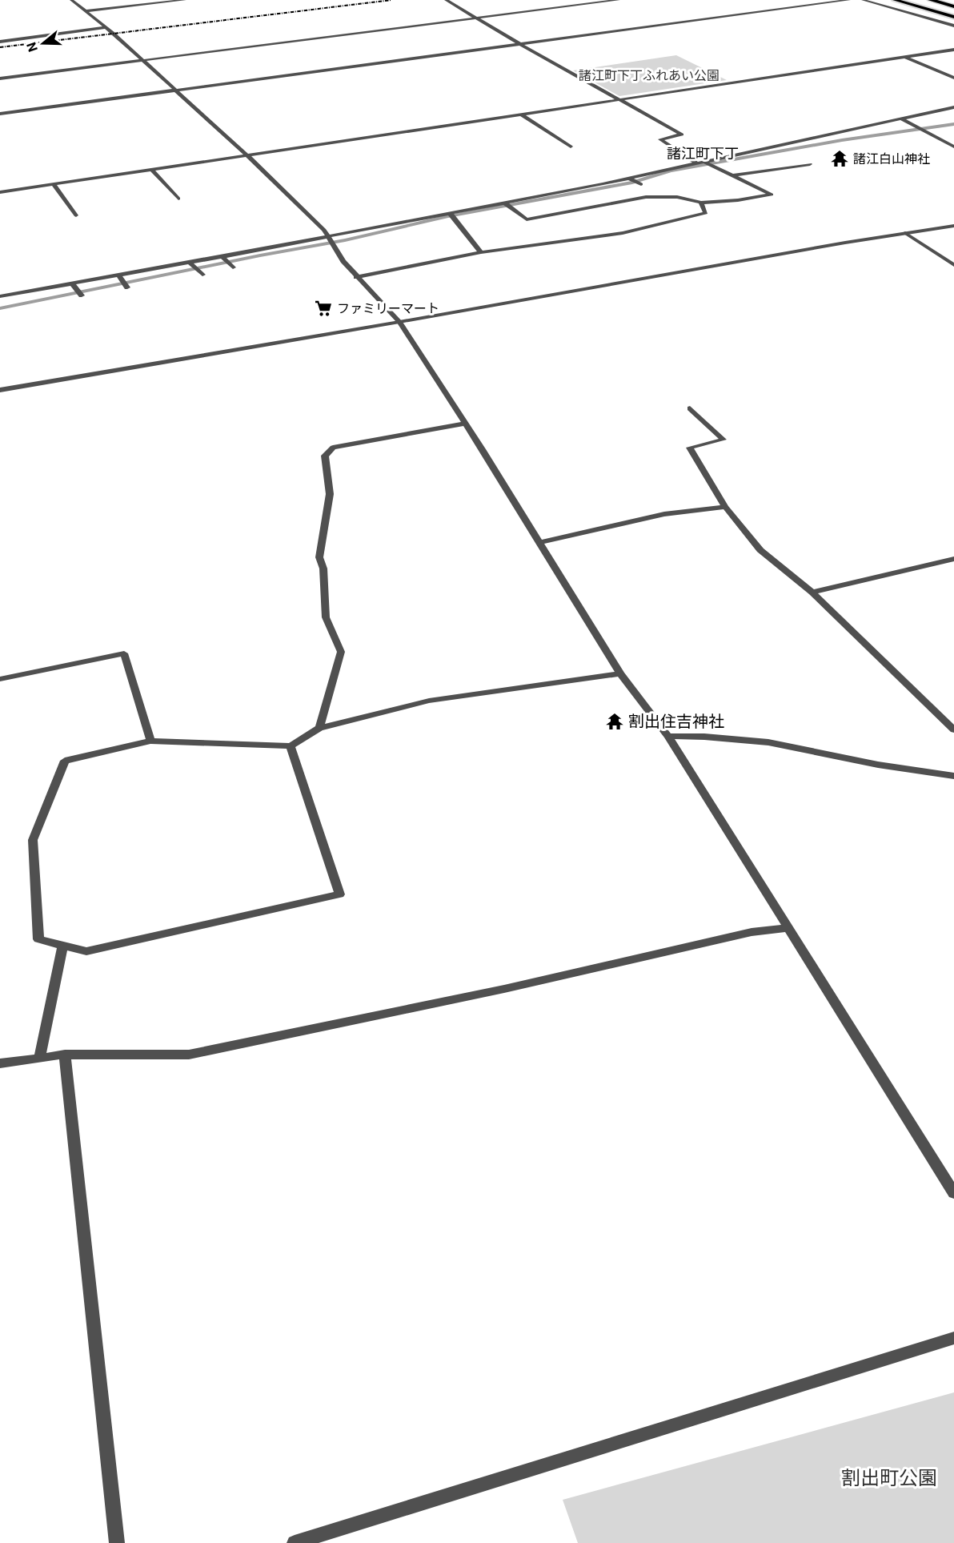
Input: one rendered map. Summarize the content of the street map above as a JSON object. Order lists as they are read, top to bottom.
{
  "districts": ["諸江町下丁"],
  "parks": ["諸江町下丁ふれあい公園", "割出町公園"],
  "places": {
    "temple": ["諸江白山神社", "割出住吉神社"],
    "supermarket": ["ファミリーマート"]
  },
  "north": "left"
}
